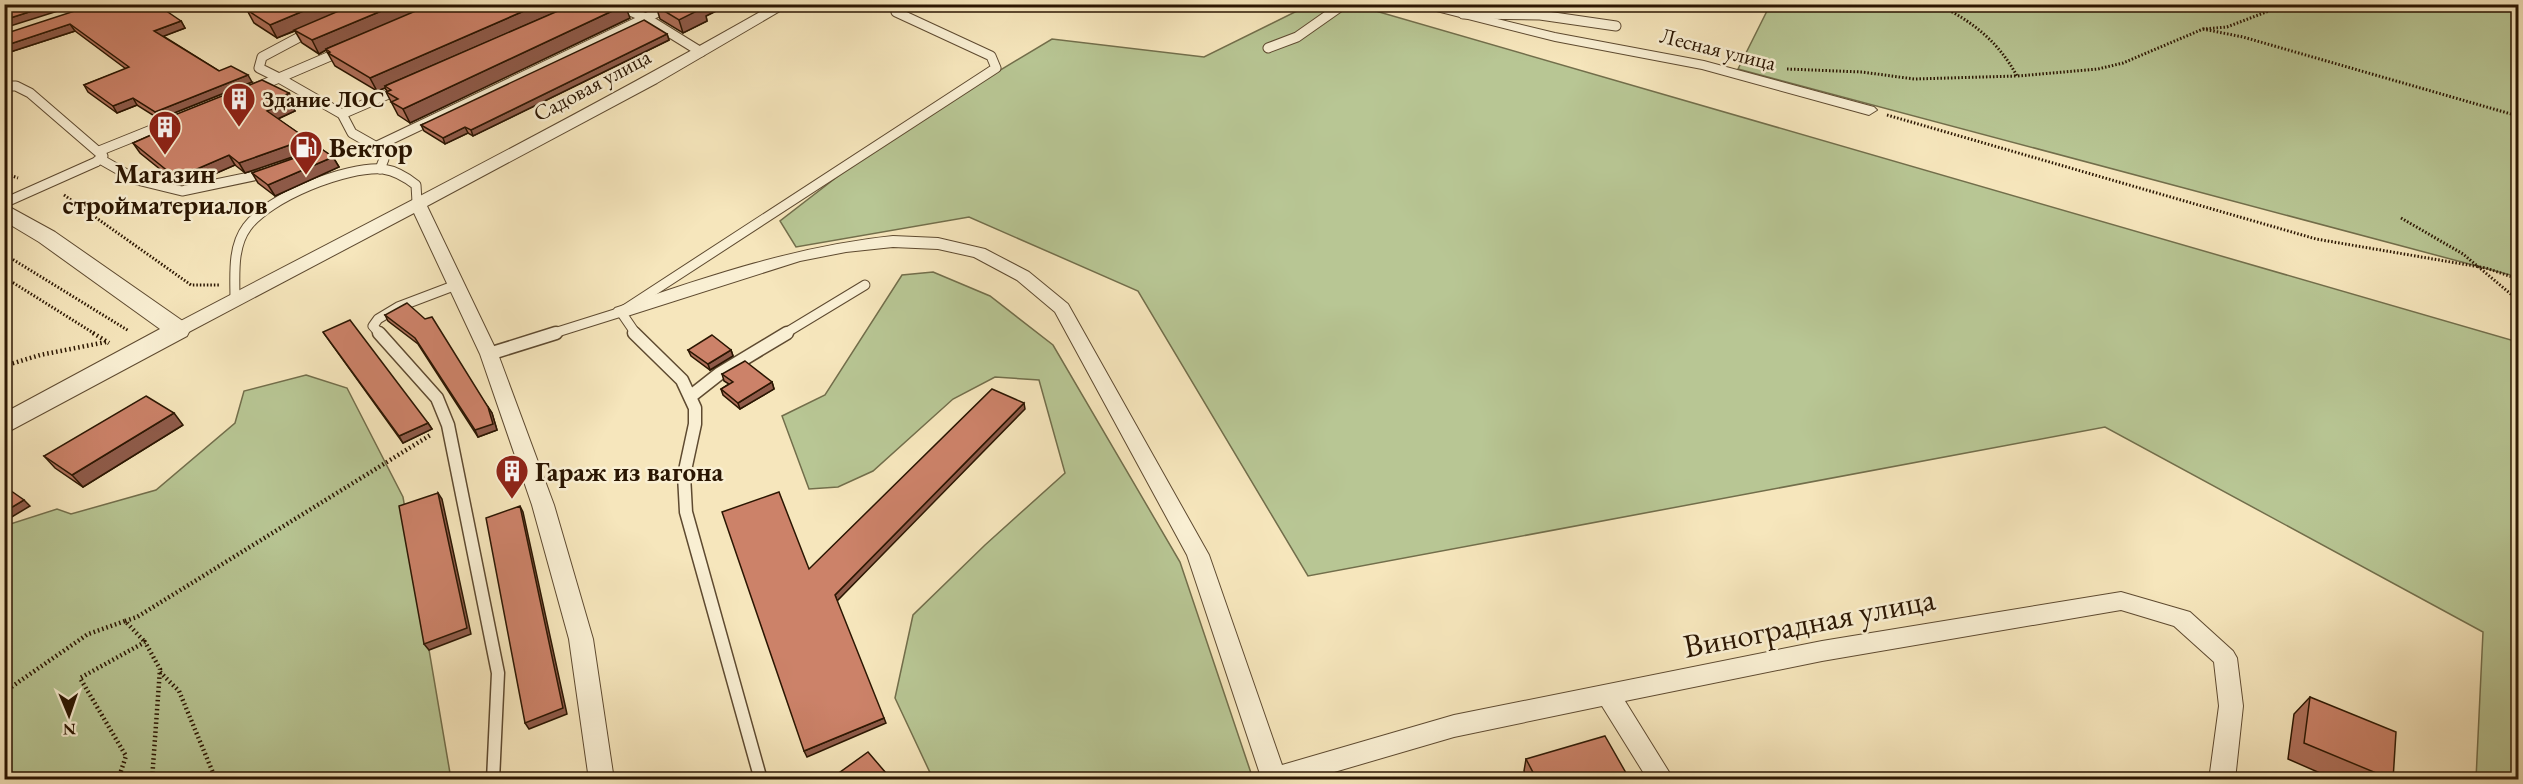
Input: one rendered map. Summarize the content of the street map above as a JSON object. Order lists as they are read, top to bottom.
{
  "streets": {
    "street": ["Лесная улица", "Садовая улица", "Виноградная улица"]
  },
  "places": {
    "building": ["Здание ЛОС", "Магазин стройматериалов", "Гараж из вагона"],
    "fuel station": ["Вектор"]
  },
  "north": "bottom"
}
